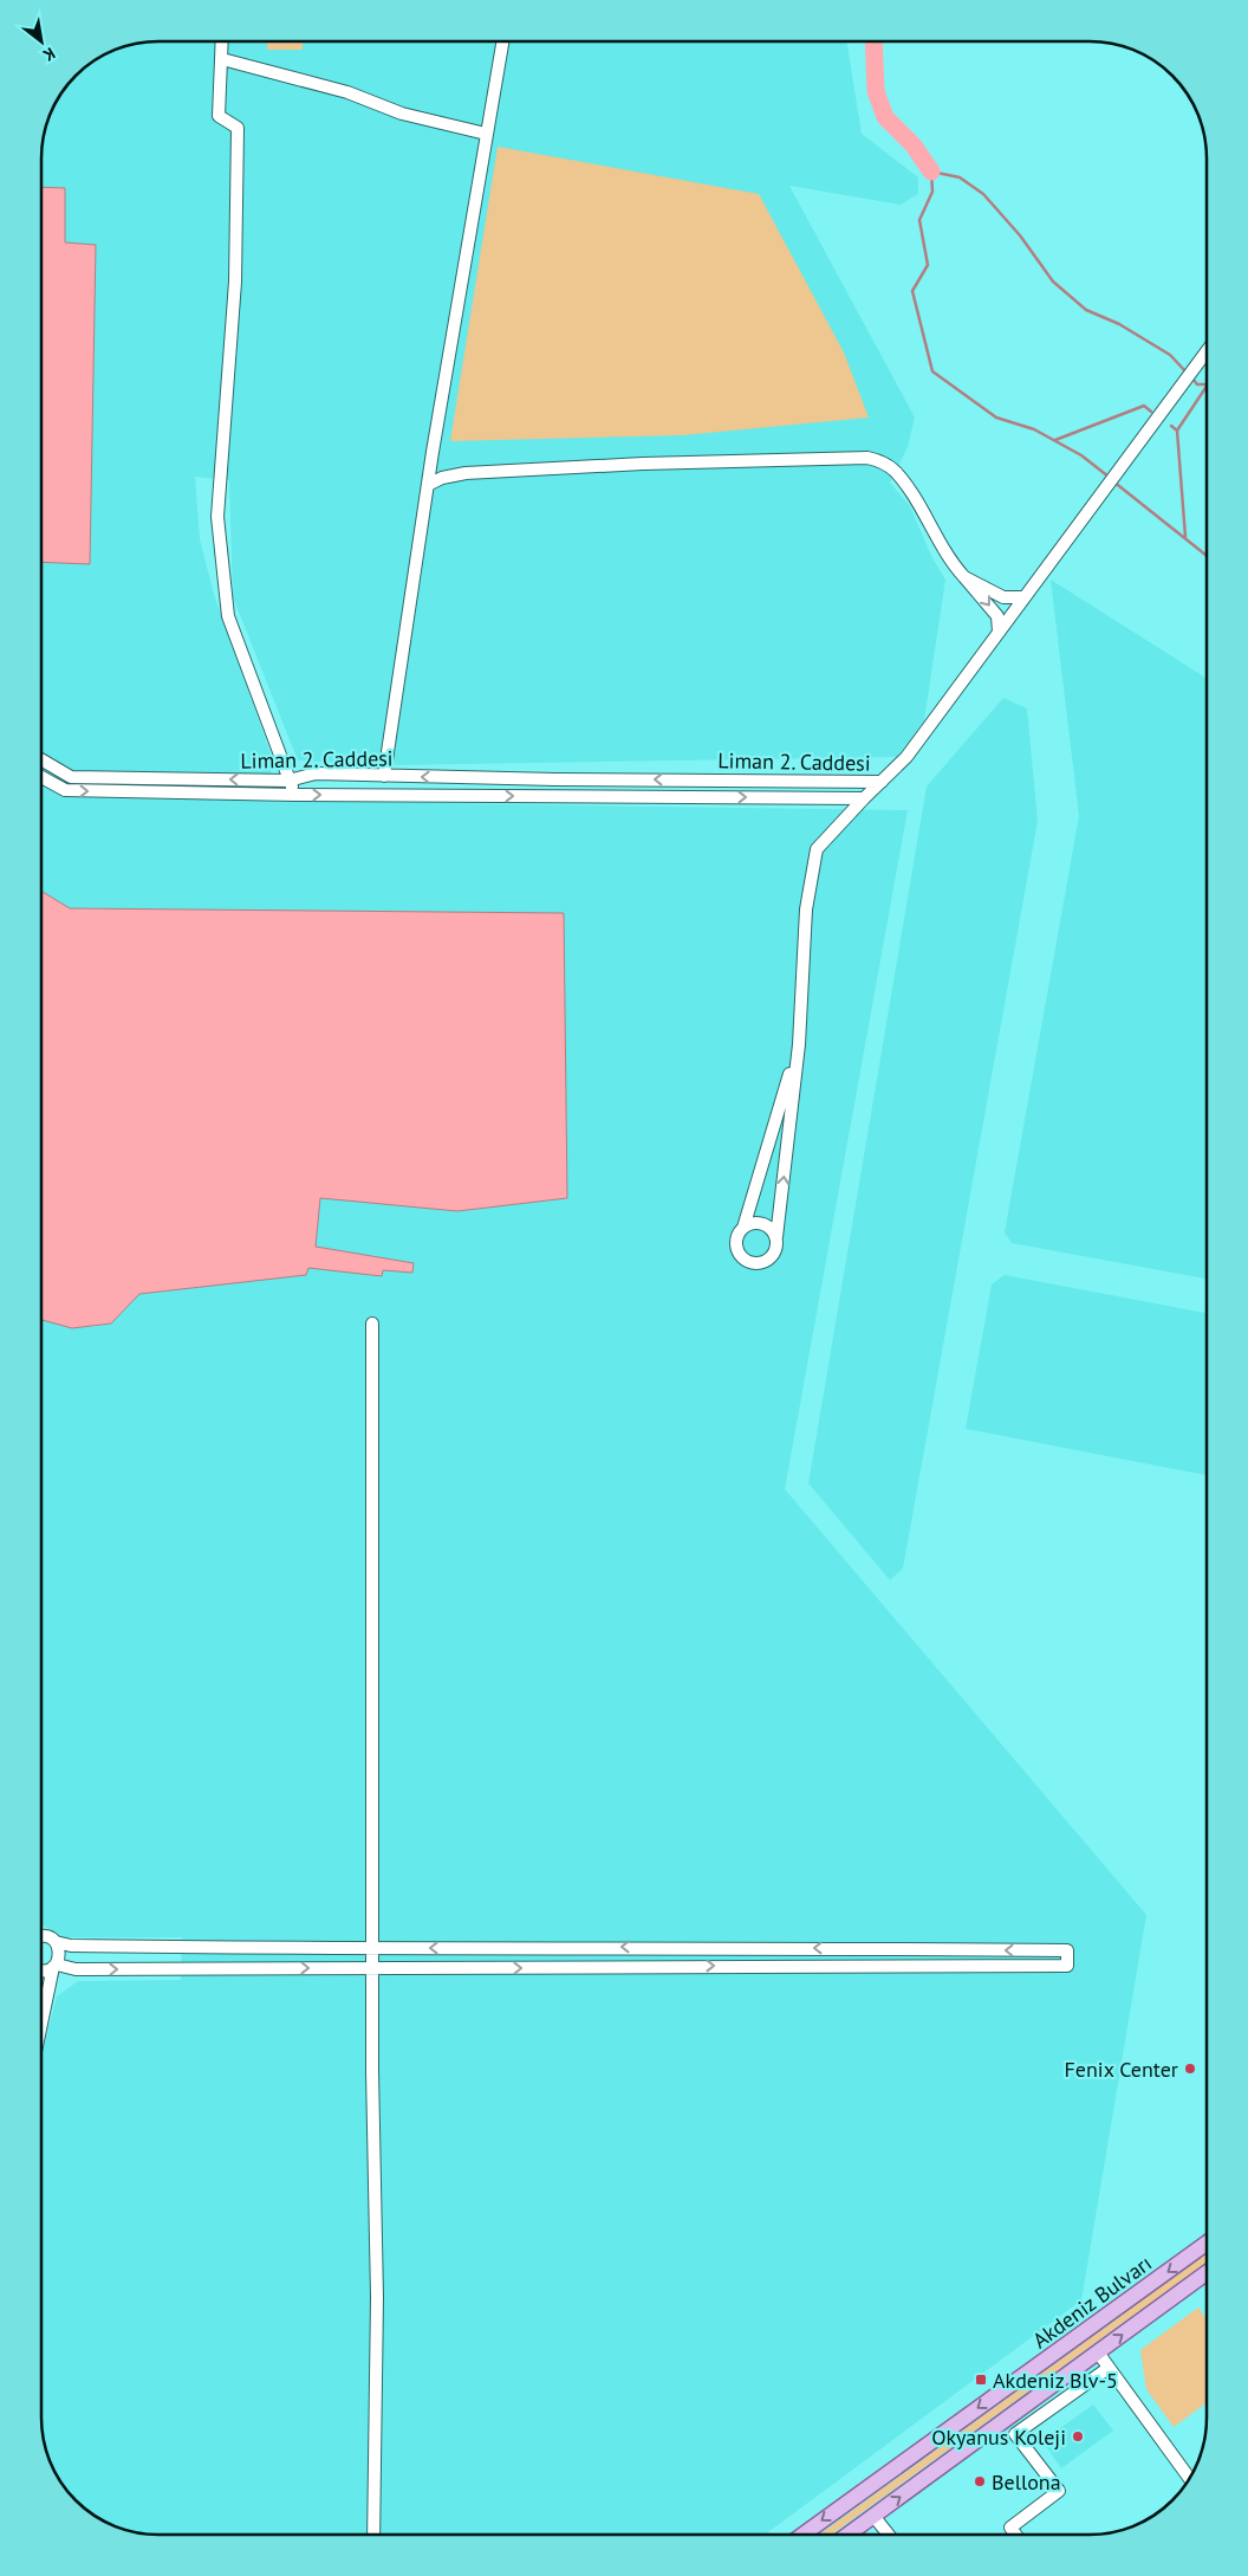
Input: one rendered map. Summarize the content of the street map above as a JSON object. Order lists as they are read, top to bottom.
{
  "streets": {
    "main road": ["Akdeniz Bulvarı"],
    "street": ["Liman 2. Caddesi"]
  },
  "places": {
    "other": ["Fenix Center", "Okyanus Koleji", "Bellona"],
    "transit": ["Akdeniz Blv-5"]
  },
  "north": "bottom right"
}
